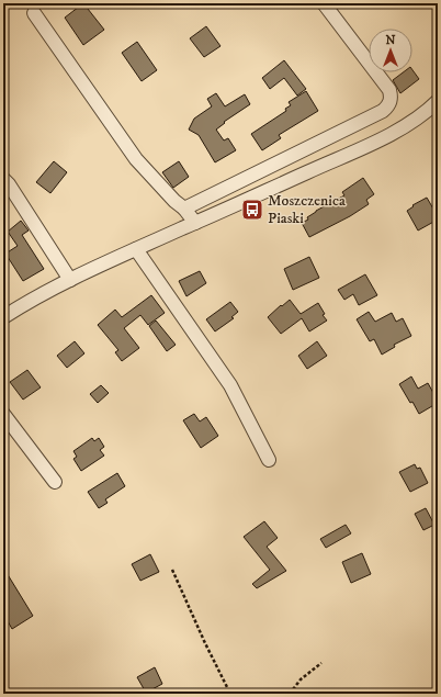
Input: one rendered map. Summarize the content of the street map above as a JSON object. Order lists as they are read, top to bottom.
{
  "places": {
    "bus stop": ["Moszczenica Piaski"]
  },
  "north": "top"
}
